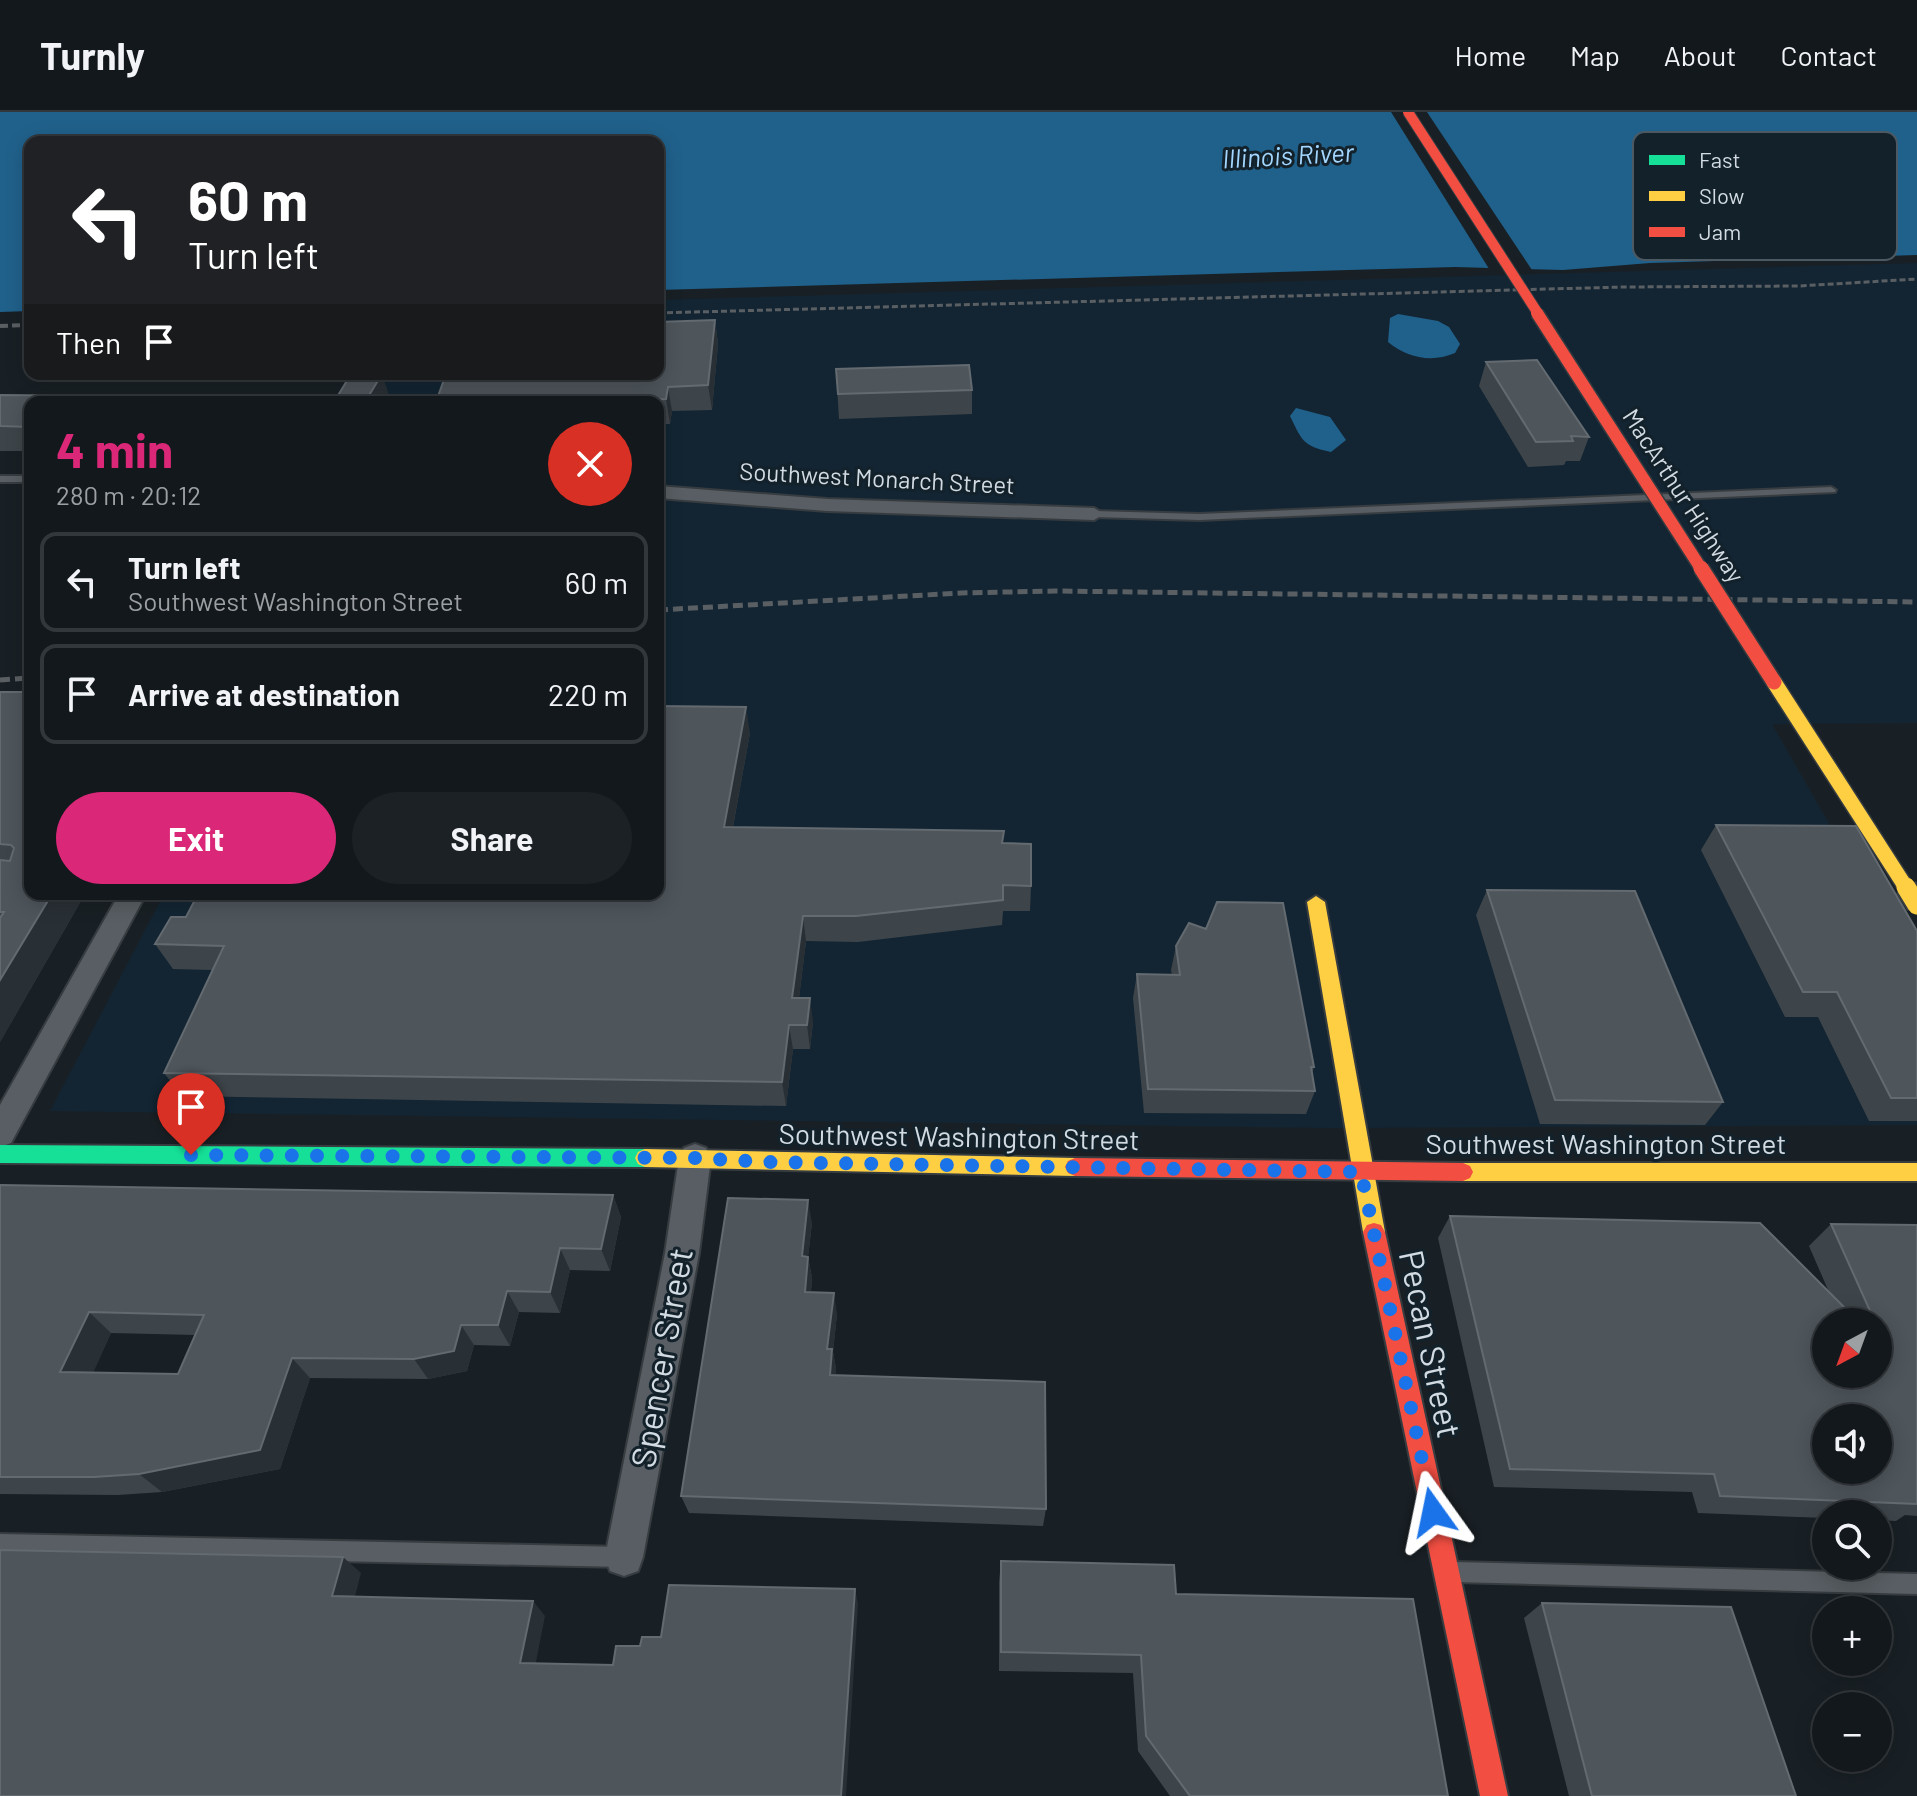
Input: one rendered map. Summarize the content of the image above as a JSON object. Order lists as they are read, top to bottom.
{
  "streets": {
    "main road": ["MacArthur Highway", "Southwest Washington Street", "Pecan Street"],
    "street": ["Southwest Monarch Street", "Spencer Street"]
  },
  "crossings": [
    ["Southwest Washington Street", "Pecan Street"],
    ["Southwest Washington Street", "Spencer Street"]
  ],
  "water": ["Illinois River"],
  "legend": ["Fast", "Slow", "Jam"],
  "north": "bottom left",
  "page": {
    "header": "Turnly",
    "nav": [
      "Home",
      "Map",
      "About",
      "Contact"
    ],
    "turn": ["60 m", "Turn left"],
    "then": "Then",
    "heading": ["4 min", "280 m · 20:12"],
    "list": [
      {
        "name": "Turn left",
        "note": "Southwest Washington Street",
        "value": "60 m"
      },
      {
        "name": "Arrive at destination",
        "value": "220 m"
      }
    ],
    "buttons": ["Exit", "Share"],
    "map_buttons": ["+", "−"]
  }
}
